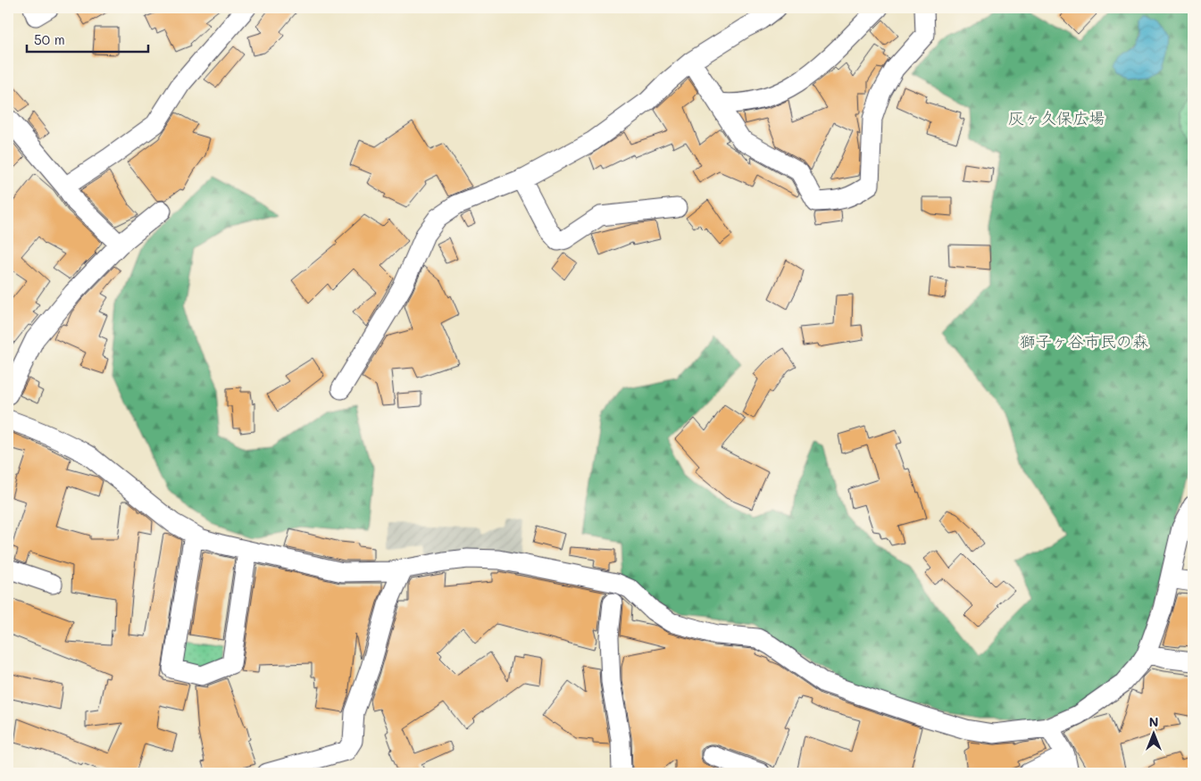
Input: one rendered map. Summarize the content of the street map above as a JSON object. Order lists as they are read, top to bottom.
{
  "parks": ["灰ヶ久保広場", "獅子ヶ谷市民の森"],
  "scale_bar": "50 m",
  "north": "top"
}
